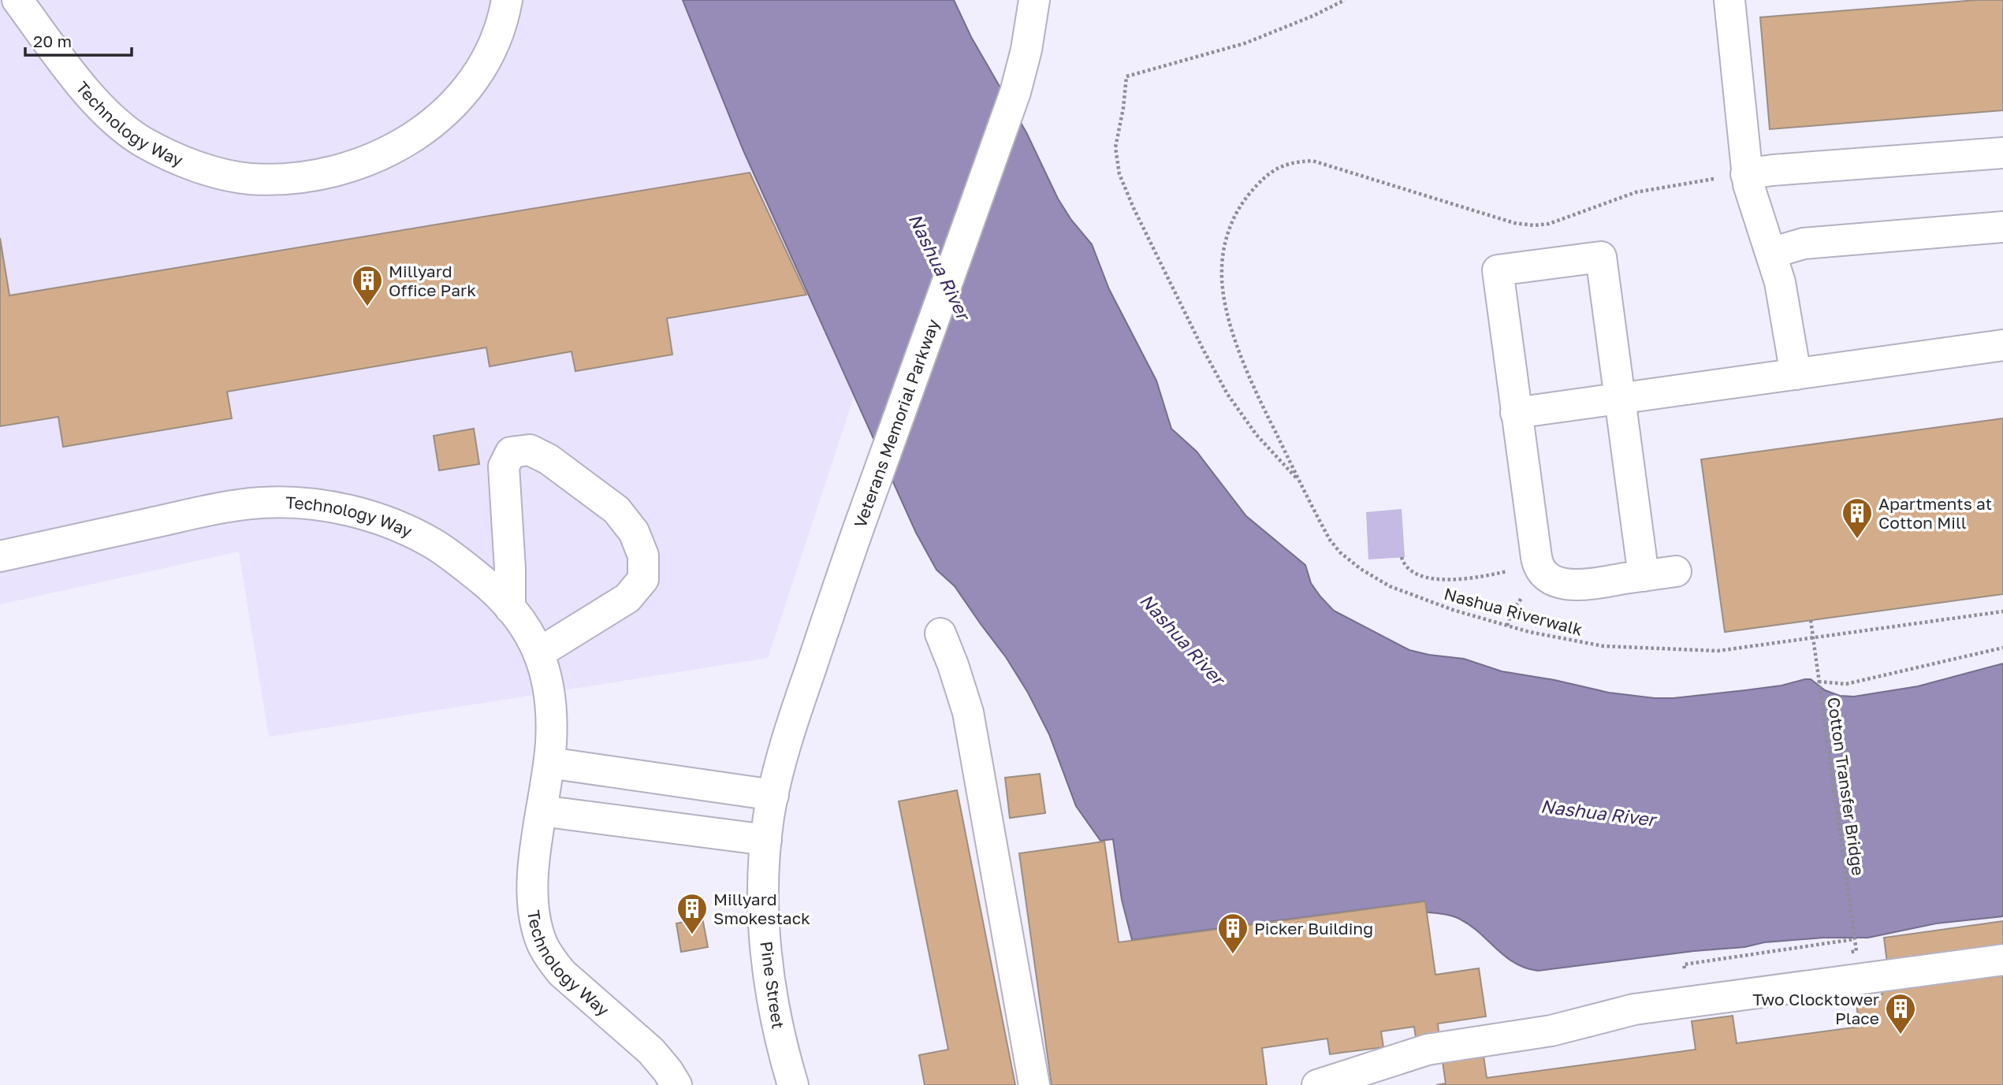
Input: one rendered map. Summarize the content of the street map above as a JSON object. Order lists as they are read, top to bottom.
{
  "streets": {
    "street": ["Technology Way", "Veterans Memorial Parkway", "Pine Street"],
    "path": ["Nashua Riverwalk", "Cotton Transfer Bridge"]
  },
  "crossings": [
    ["Veterans Memorial Parkway", "Pine Street"]
  ],
  "water": ["Nashua River"],
  "places": {
    "building": [
      "Millyard Office Park",
      "Apartments at Cotton Mill",
      "Millyard Smokestack",
      "Picker Building",
      "Two Clocktower Place"
    ]
  },
  "scale_bar": "20 m"
}
